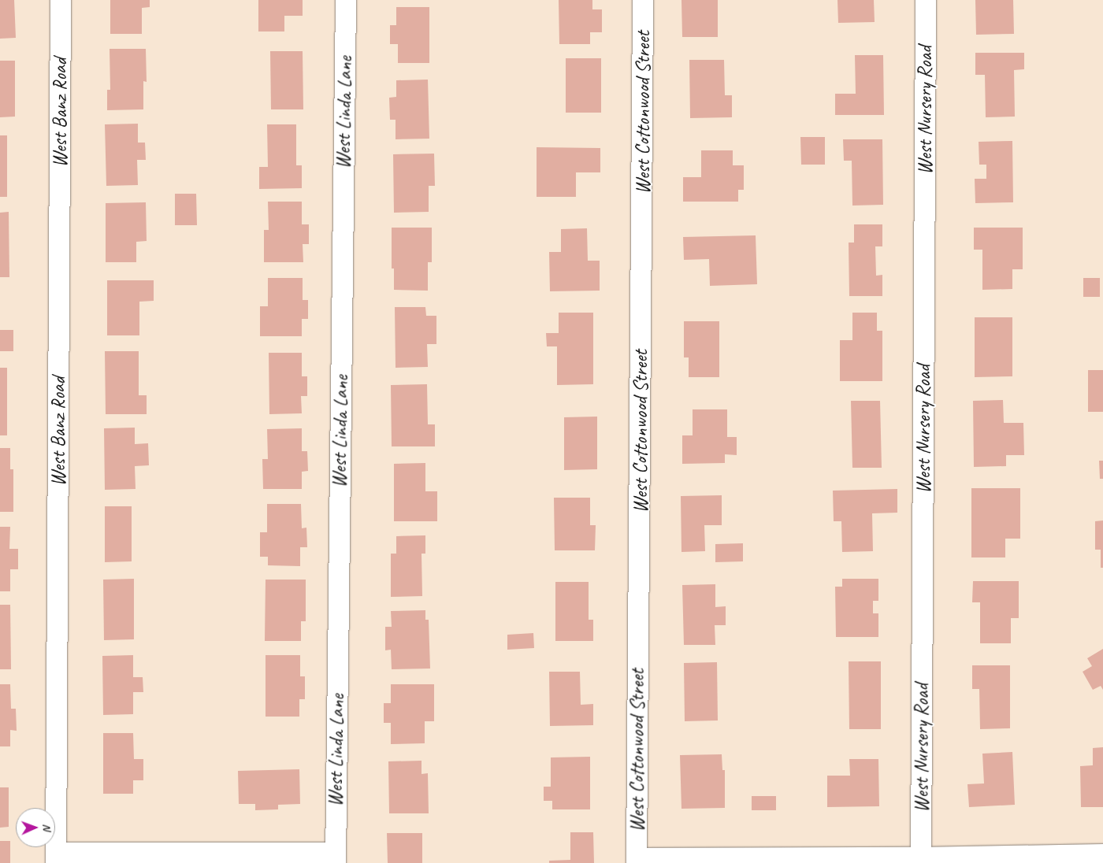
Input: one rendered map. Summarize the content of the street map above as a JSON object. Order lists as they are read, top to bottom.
{
  "streets": {
    "street": [
      "West Nursery Road",
      "West Banz Road",
      "West Linda Lane",
      "West Cottonwood Street"
    ]
  },
  "north": "right"
}
